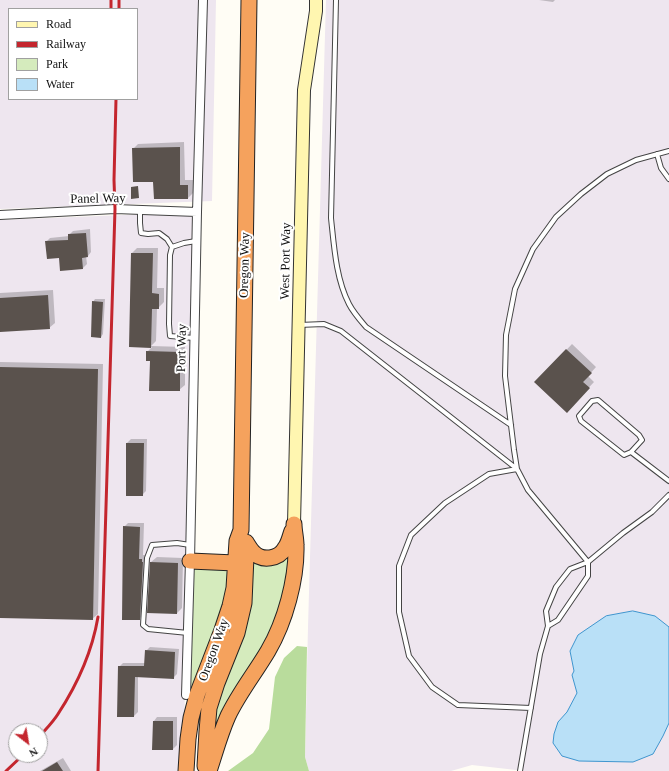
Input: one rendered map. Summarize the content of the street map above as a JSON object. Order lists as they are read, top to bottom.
{
  "streets": {
    "highway": ["Oregon Way"],
    "street": ["Panel Way", "West Port Way", "Port Way"]
  },
  "crossings": [
    ["Panel Way", "Port Way"]
  ],
  "legend": [
    "Road",
    "Railway",
    "Park",
    "Water"
  ],
  "north": "bottom right"
}
